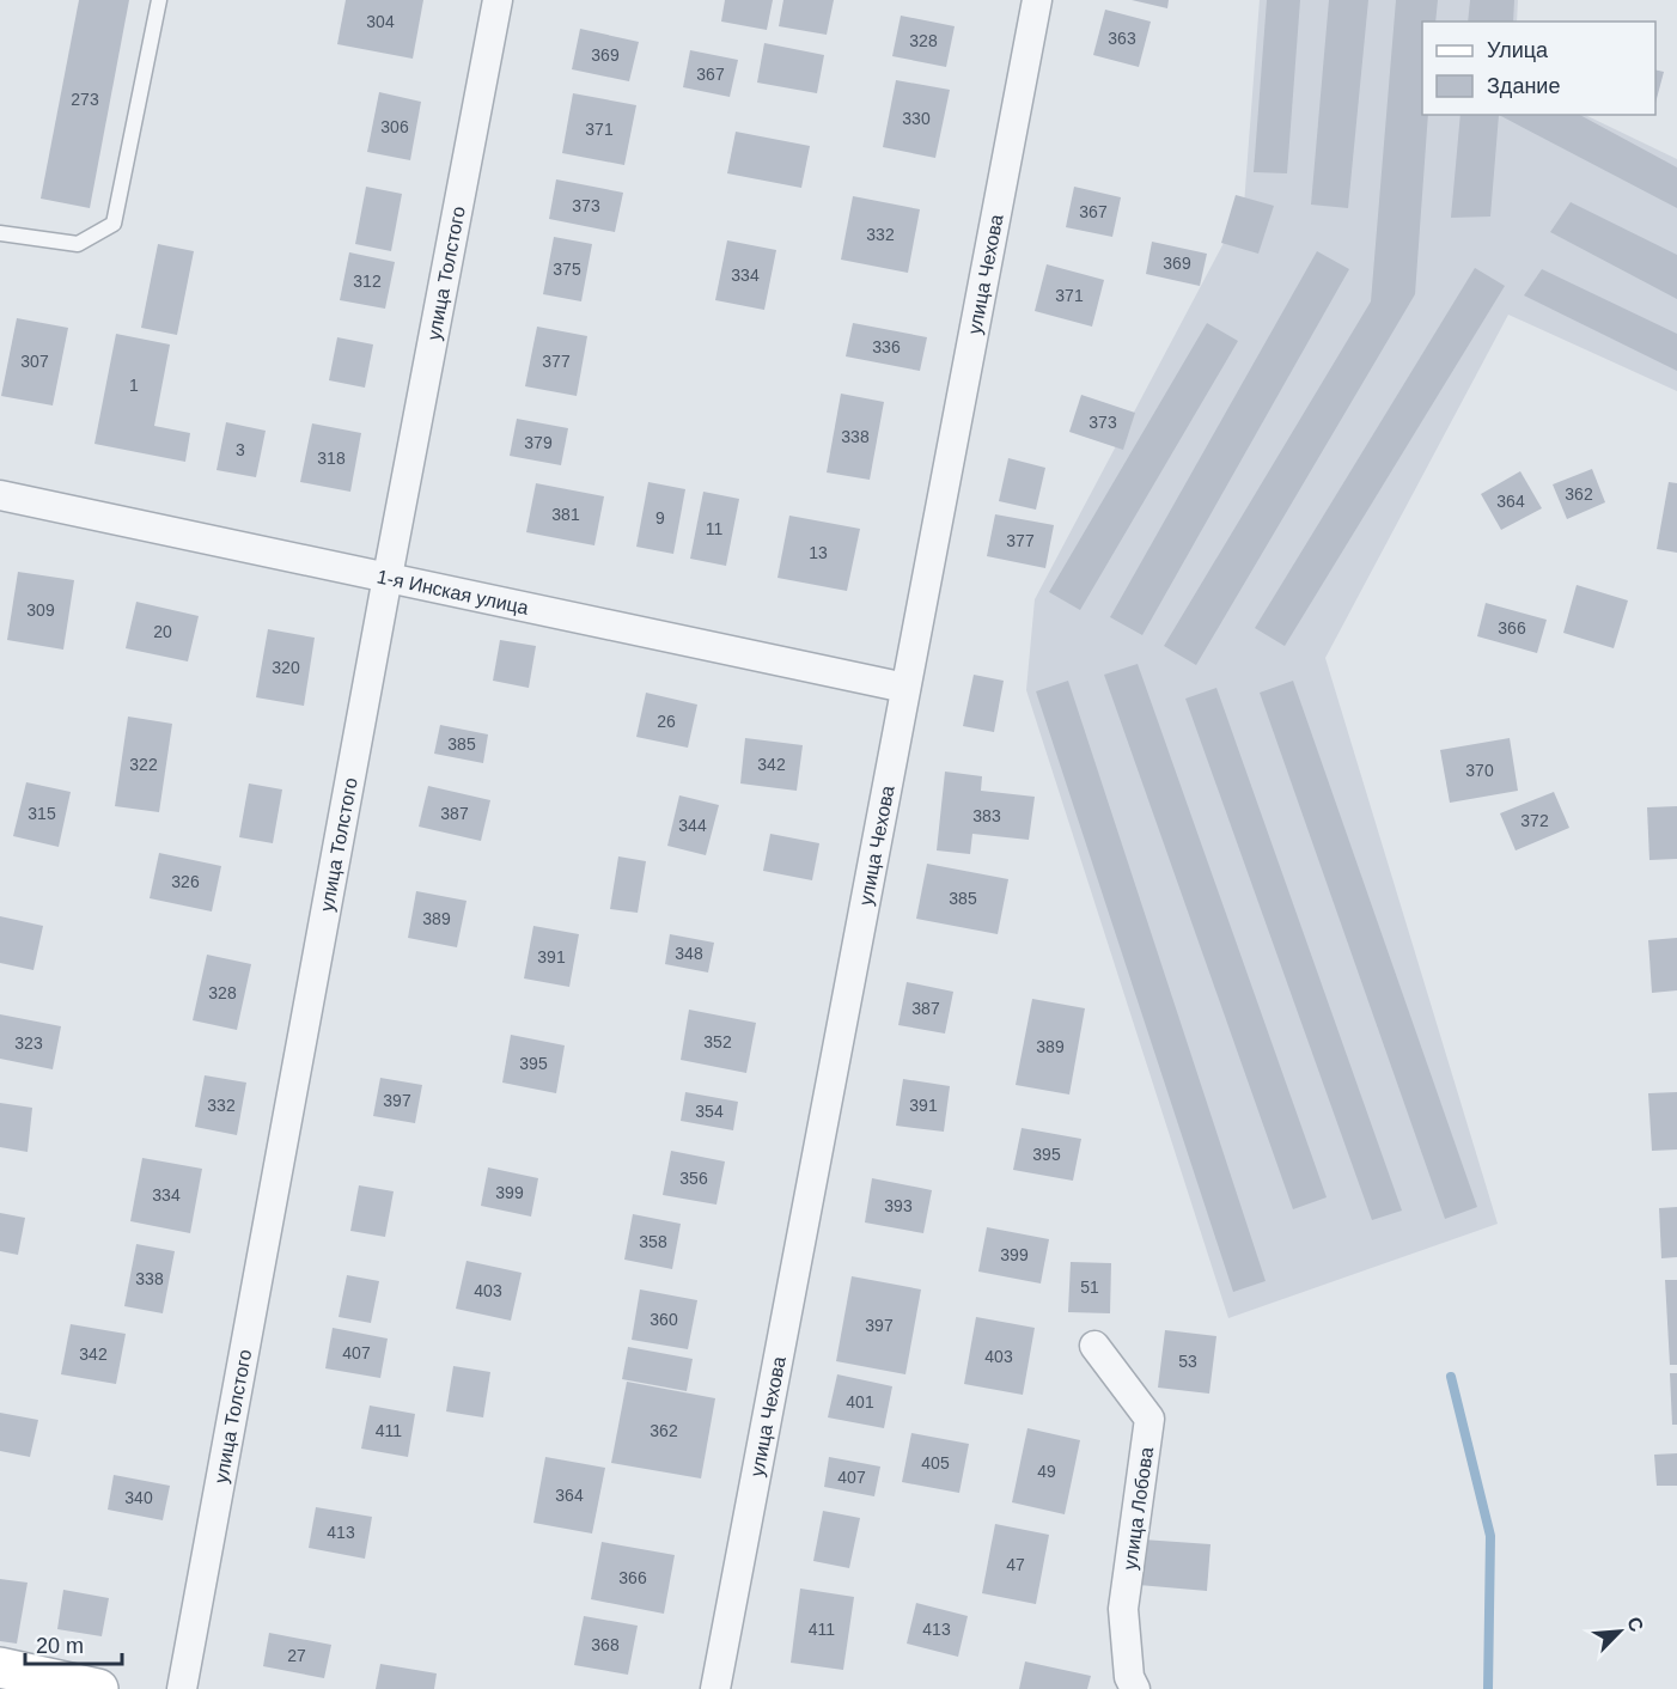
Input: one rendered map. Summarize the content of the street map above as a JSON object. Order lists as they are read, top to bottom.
{
  "streets": {
    "street": [
      "улица Толстого",
      "улица Чехова",
      "1-я Инская улица",
      "улица Лобова"
    ]
  },
  "crossings": [
    ["улица Толстого", "1-я Инская улица"],
    ["улица Чехова", "1-я Инская улица"]
  ],
  "house_numbers": [
    "304",
    "363",
    "328",
    "369",
    "367",
    "273",
    "330",
    "306",
    "371",
    "373",
    "367",
    "332",
    "369",
    "375",
    "334",
    "312",
    "371",
    "336",
    "307",
    "377",
    "1",
    "373",
    "338",
    "379",
    "3",
    "318",
    "362",
    "364",
    "381",
    "9",
    "11",
    "377",
    "13",
    "309",
    "366",
    "20",
    "320",
    "26",
    "385",
    "322",
    "342",
    "370",
    "315",
    "387",
    "383",
    "372",
    "344",
    "326",
    "385",
    "389",
    "348",
    "391",
    "328",
    "387",
    "352",
    "323",
    "389",
    "395",
    "397",
    "332",
    "391",
    "354",
    "395",
    "356",
    "399",
    "334",
    "393",
    "358",
    "399",
    "338",
    "51",
    "403",
    "360",
    "397",
    "407",
    "342",
    "403",
    "53",
    "401",
    "411",
    "362",
    "405",
    "49",
    "407",
    "364",
    "340",
    "413",
    "47",
    "366",
    "411",
    "413",
    "368",
    "27"
  ],
  "legend": ["Улица", "Здание"],
  "scale_bar": "20 m",
  "north": "top right"
}
